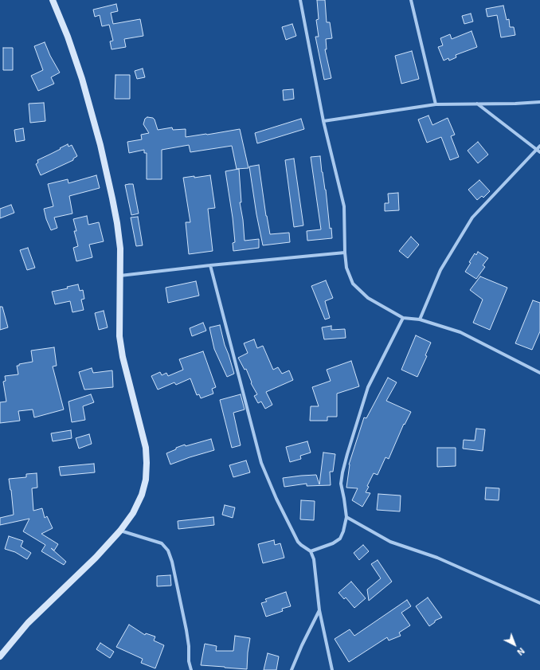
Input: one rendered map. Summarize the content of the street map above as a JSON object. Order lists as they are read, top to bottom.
{
  "north": "bottom right"
}
